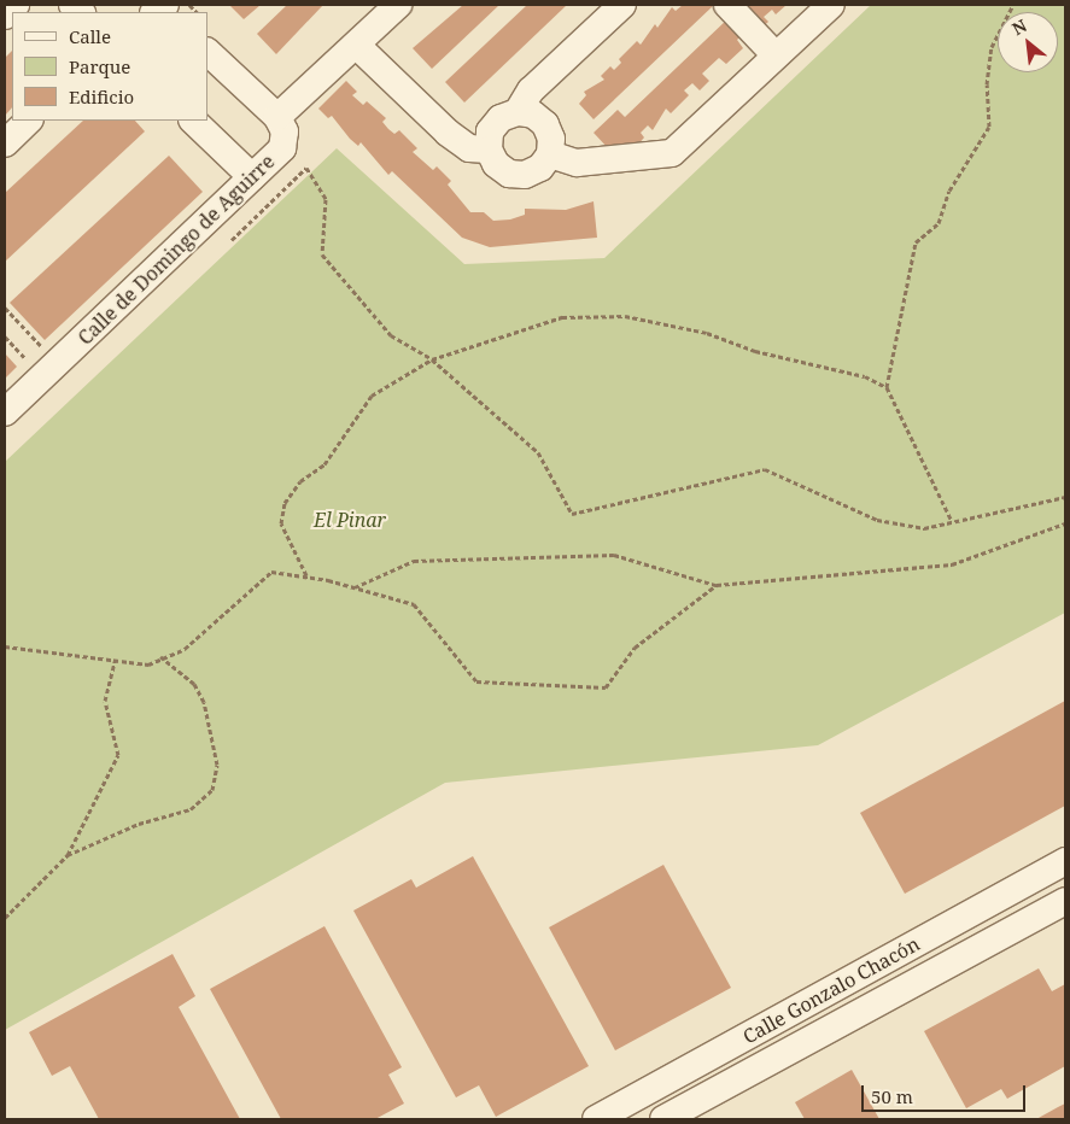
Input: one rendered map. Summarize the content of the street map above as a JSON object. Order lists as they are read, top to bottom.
{
  "streets": {
    "street": ["Calle de Domingo de Aguirre", "Calle Gonzalo Chacón"]
  },
  "parks": ["El Pinar"],
  "legend": ["Calle", "Parque", "Edificio"],
  "scale_bar": "50 m",
  "north": "top left"
}
